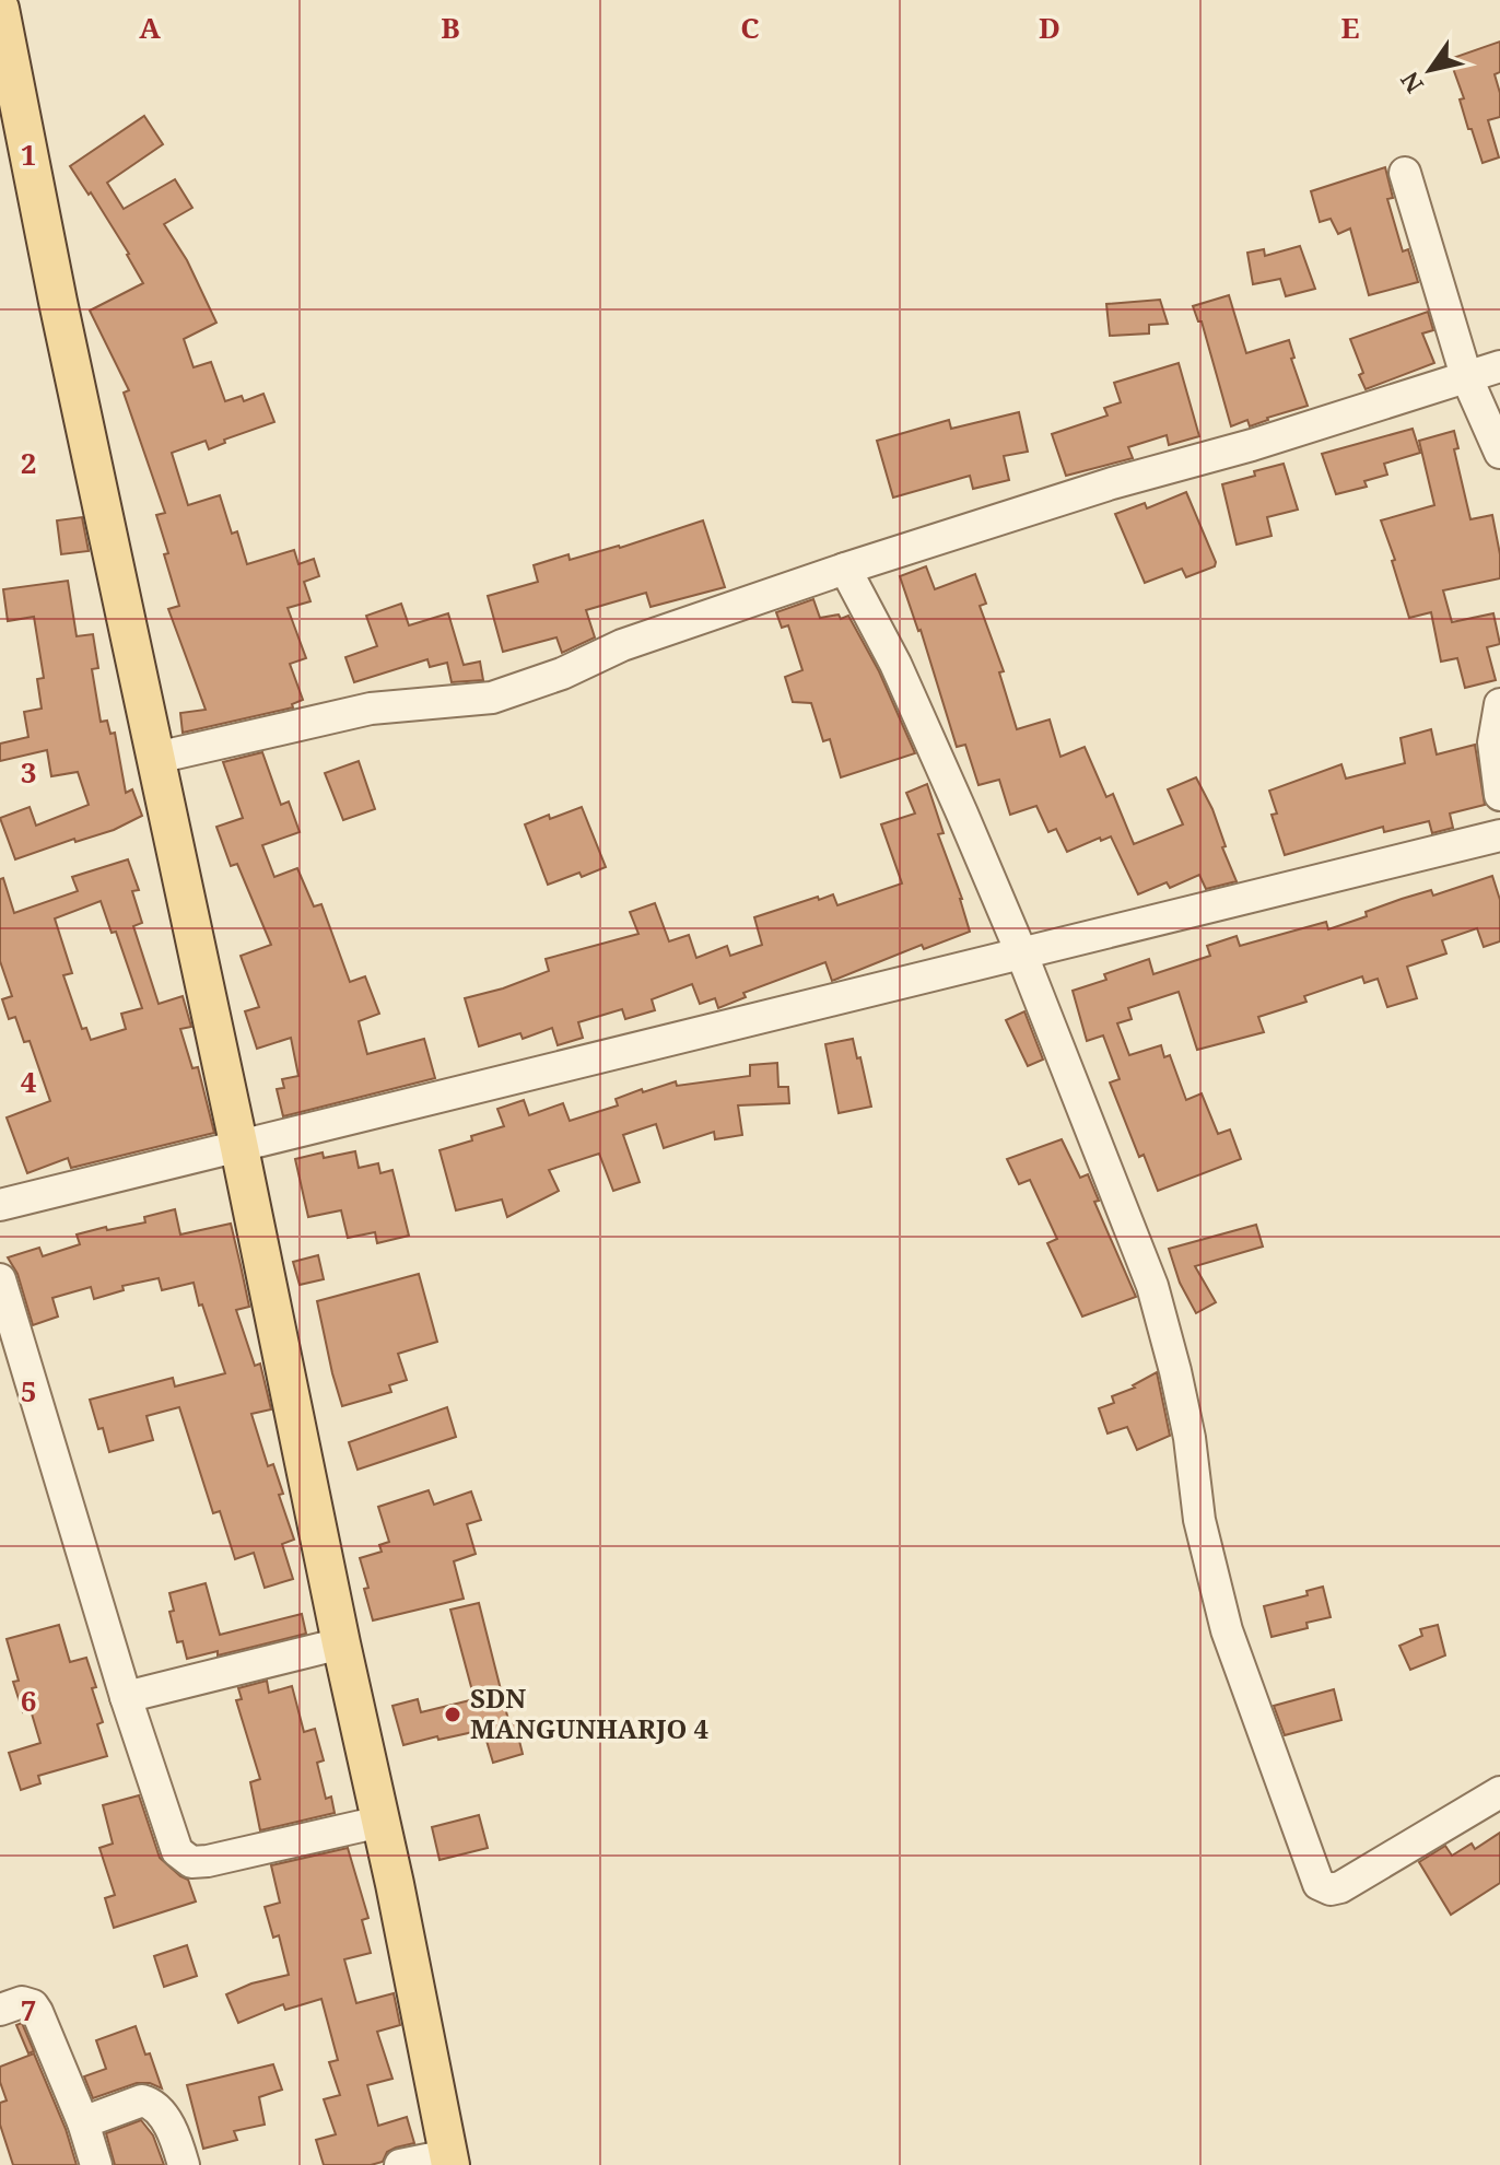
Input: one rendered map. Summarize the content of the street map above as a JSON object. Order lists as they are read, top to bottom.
{
  "places": ["SDN MANGUNHARJO 4"],
  "north": "bottom left",
  "grid": {
    "columns": [
      "A",
      "B",
      "C",
      "D",
      "E"
    ],
    "rows": [
      "1",
      "2",
      "3",
      "4",
      "5",
      "6",
      "7"
    ]
  }
}
